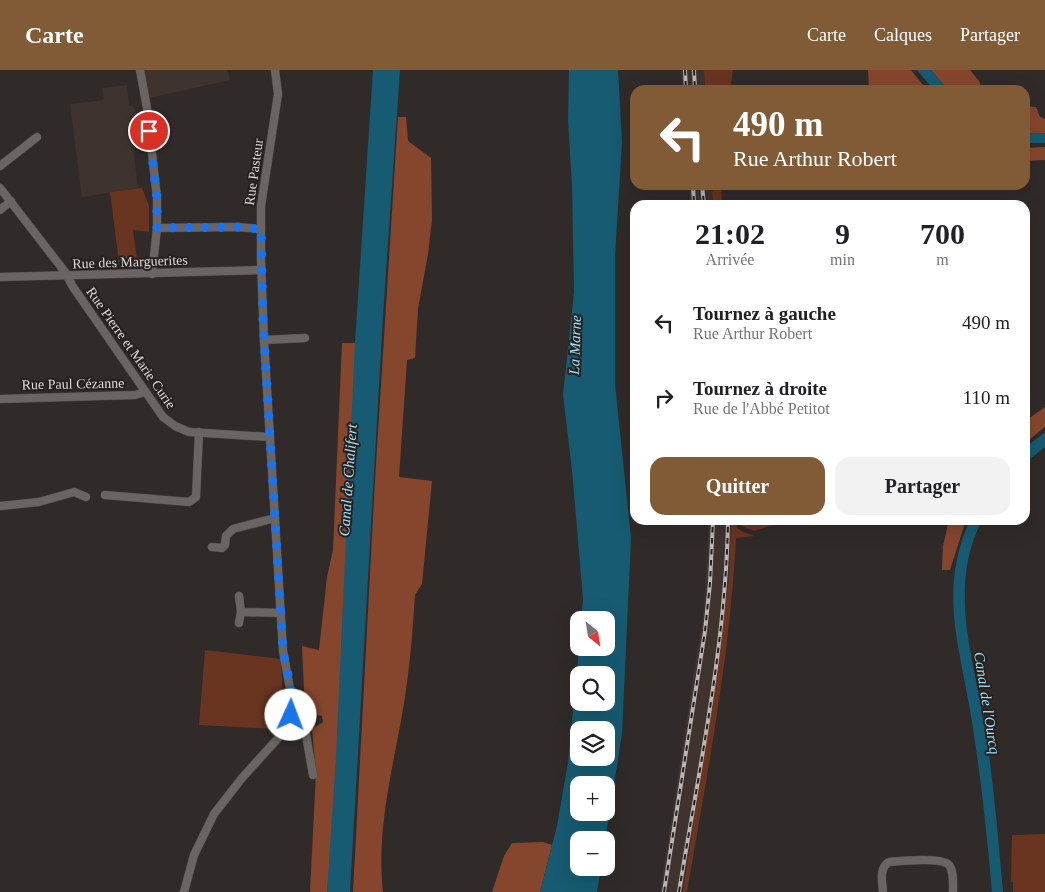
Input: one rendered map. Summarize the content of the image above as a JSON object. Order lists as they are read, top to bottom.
{
  "streets": {
    "street": [
      "Rue Pasteur",
      "Rue des Marguerites",
      "Rue Pierre et Marie Curie",
      "Rue Paul Cézanne"
    ]
  },
  "crossings": [
    ["Rue Pasteur", "Rue des Marguerites"],
    ["Rue Pasteur", "Rue Pierre et Marie Curie"],
    ["Rue des Marguerites", "Rue Pierre et Marie Curie"],
    ["Rue Pierre et Marie Curie", "Rue Paul Cézanne"]
  ],
  "water": ["La Marne", "Canal de Chalifert", "Canal de l'Ourcq"],
  "north": "bottom right",
  "page": {
    "header": "Carte",
    "nav": ["Carte", "Calques", "Partager"],
    "turn": ["490 m", "Rue Arthur Robert"],
    "eta": [
      "21:02",
      "Arrivée",
      "9",
      "min",
      "700",
      "m"
    ],
    "list": [
      {
        "name": "Tournez à gauche",
        "note": "Rue Arthur Robert",
        "value": "490 m"
      },
      {
        "name": "Tournez à droite",
        "note": "Rue de l'Abbé Petitot",
        "value": "110 m"
      }
    ],
    "buttons": ["Quitter", "Partager"],
    "map_buttons": ["+", "−"]
  }
}
